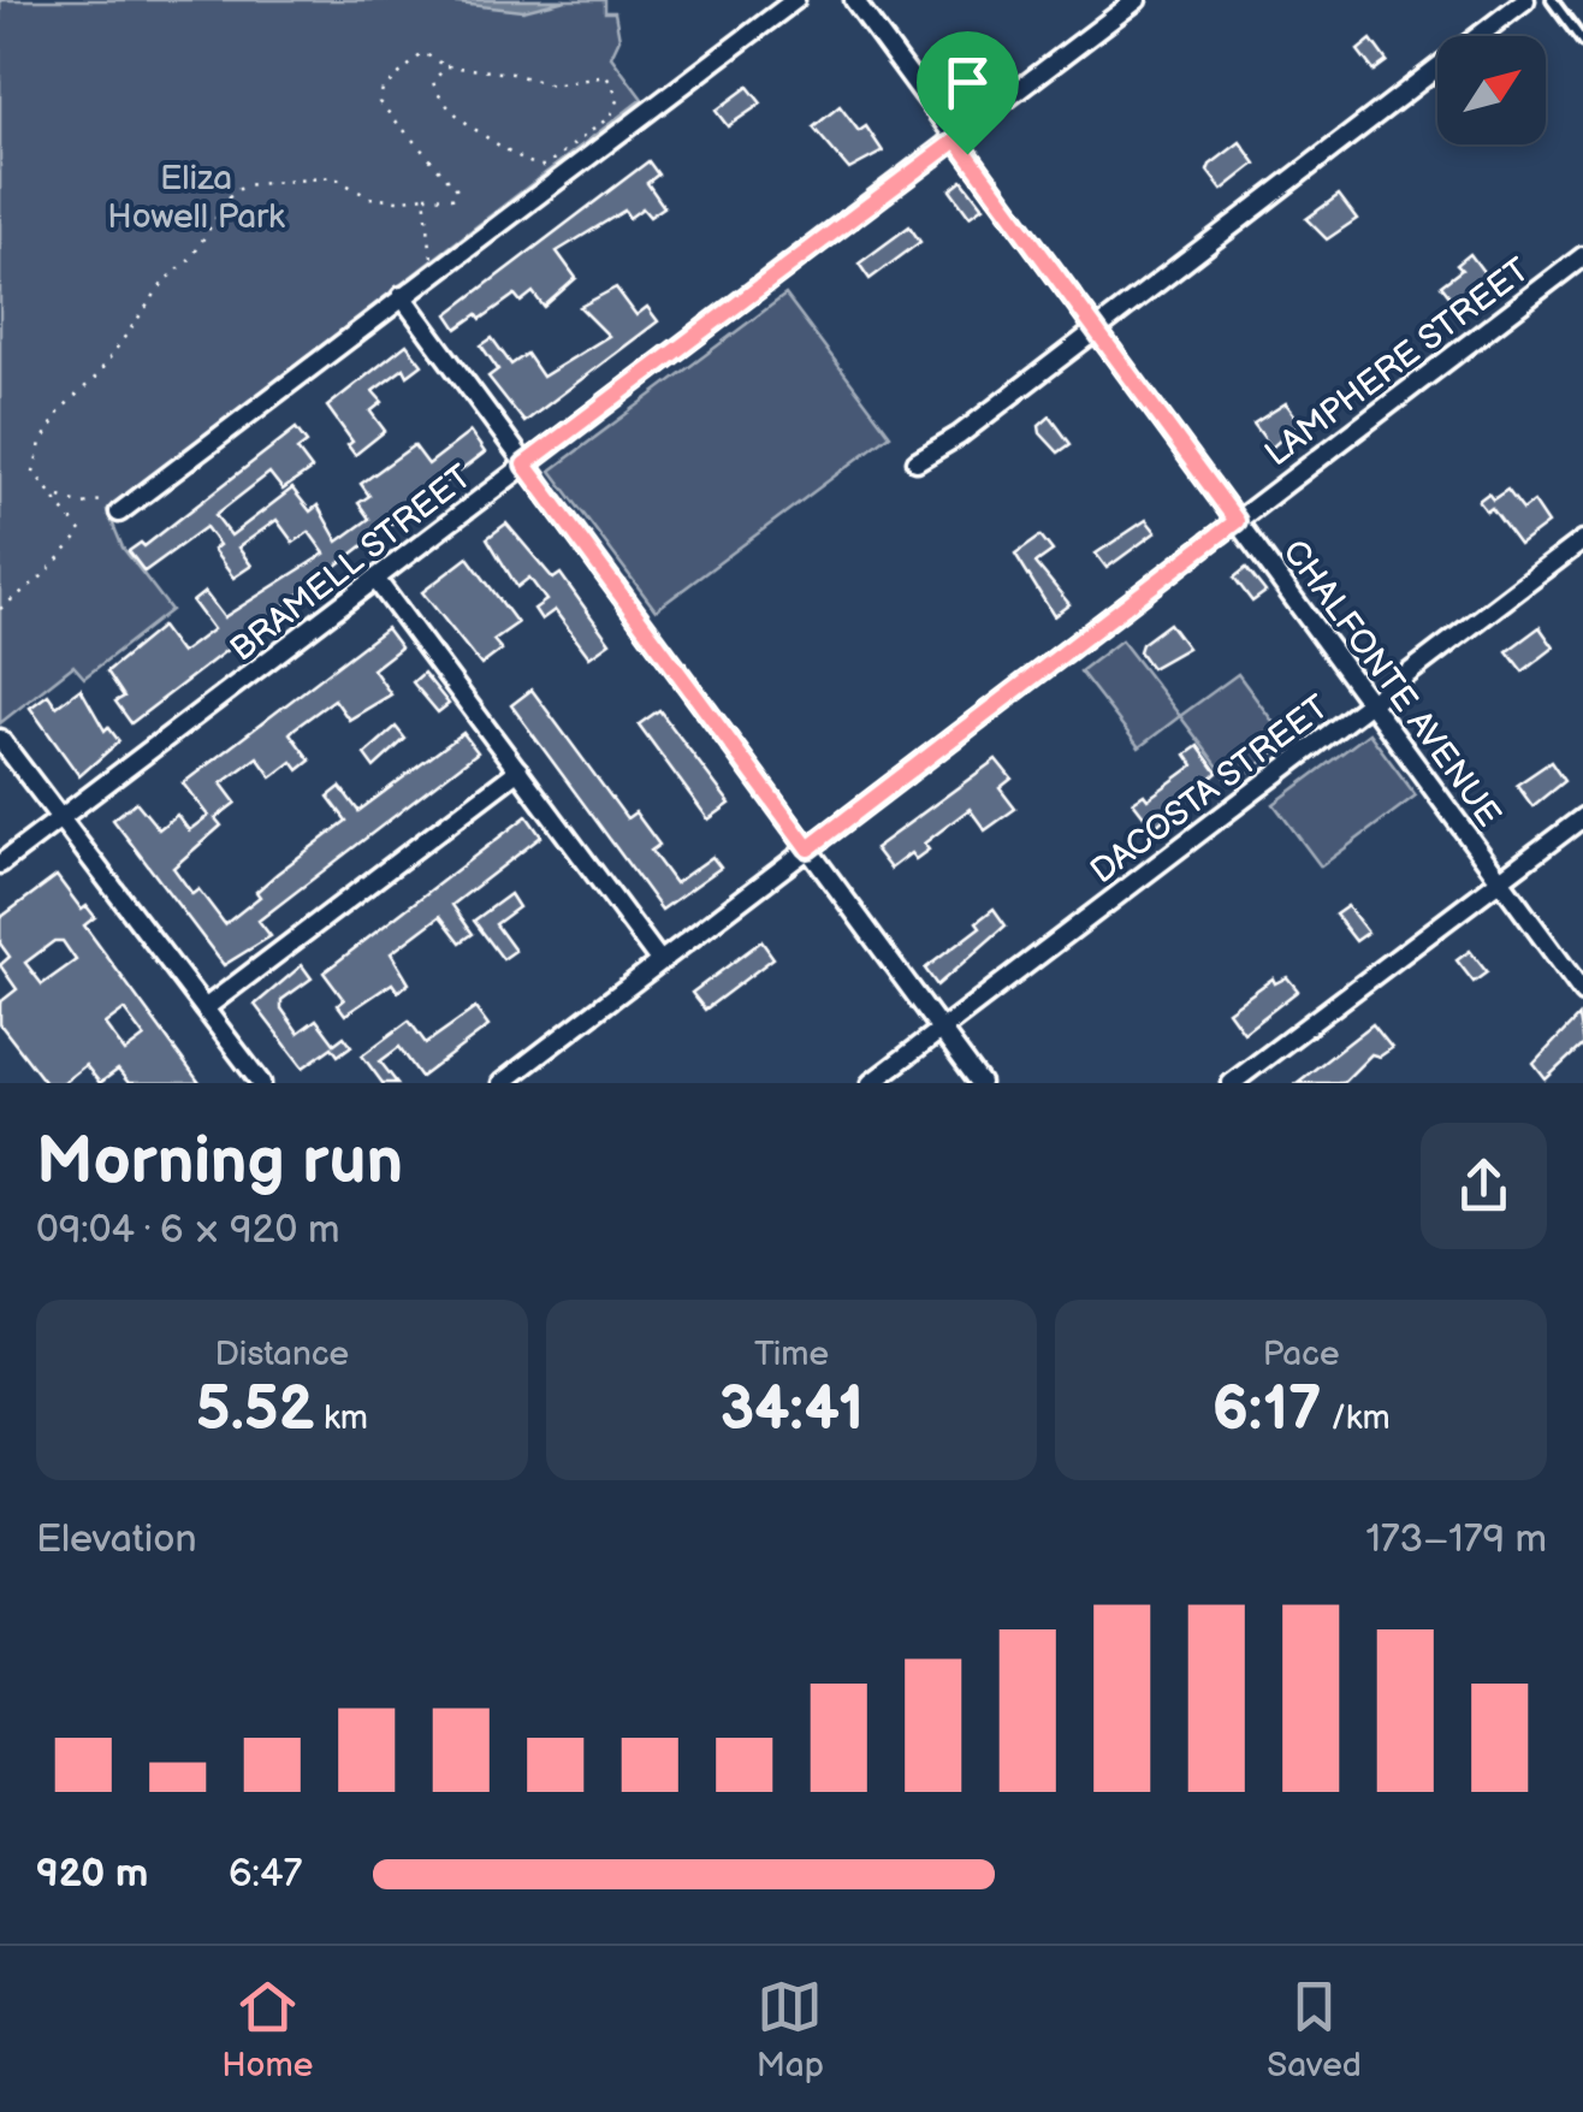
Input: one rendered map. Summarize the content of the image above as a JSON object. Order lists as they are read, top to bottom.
{
  "streets": {
    "street": [
      "LAMPHERE STREET",
      "BRAMELL STREET",
      "CHALFONTE AVENUE",
      "DACOSTA STREET"
    ]
  },
  "crossings": [
    ["LAMPHERE STREET", "CHALFONTE AVENUE"],
    ["BRAMELL STREET", "CHALFONTE AVENUE"],
    ["CHALFONTE AVENUE", "DACOSTA STREET"]
  ],
  "parks": ["Eliza Howell Park"],
  "north": "top right",
  "page": {
    "heading": ["Morning run", "09:04 · 6 × 920 m"],
    "stats": [
      ["Distance", "5.52 km"],
      ["Time", "34:41"],
      ["Pace", "6:17 /km"]
    ],
    "chart": ["Elevation", "173–179 m"],
    "list": [
      {
        "name": "920 m",
        "note": "6:47"
      }
    ],
    "tabs": ["Home", "Map", "Saved"]
  }
}
